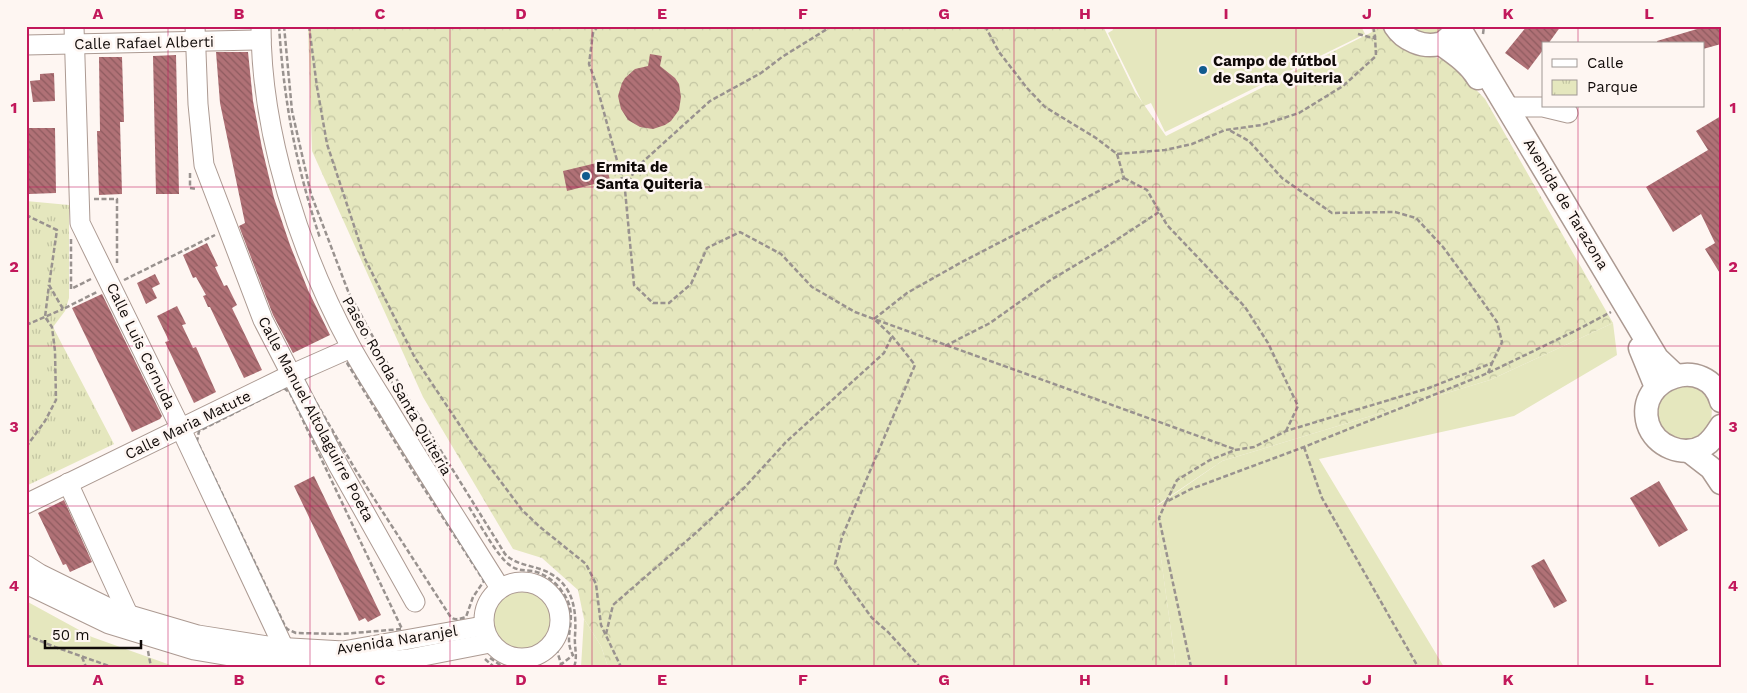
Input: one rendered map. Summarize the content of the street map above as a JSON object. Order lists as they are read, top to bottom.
{
  "streets": {
    "main road": ["Avenida de Tarazona"],
    "street": [
      "Calle Rafael Alberti",
      "Calle Luis Cernuda",
      "Paseo Ronda Santa Quiteria",
      "Calle Manuel Altolaguirre Poeta",
      "Calle Maria Matute",
      "Avenida Naranjel"
    ]
  },
  "crossings": [
    ["Calle Rafael Alberti", "Calle Luis Cernuda"],
    ["Calle Rafael Alberti", "Paseo Ronda Santa Quiteria"],
    ["Calle Rafael Alberti", "Calle Manuel Altolaguirre Poeta"],
    ["Calle Luis Cernuda", "Calle Maria Matute"],
    ["Calle Luis Cernuda", "Avenida Naranjel"],
    ["Paseo Ronda Santa Quiteria", "Calle Maria Matute"],
    ["Paseo Ronda Santa Quiteria", "Avenida Naranjel"],
    ["Calle Manuel Altolaguirre Poeta", "Calle Maria Matute"]
  ],
  "places": ["Campo de fútbol de Santa Quiteria", "Ermita de Santa Quiteria"],
  "legend": ["Calle", "Parque"],
  "scale_bar": "50 m",
  "grid": {
    "columns": [
      "A",
      "B",
      "C",
      "D",
      "E",
      "F",
      "G",
      "H",
      "I",
      "J",
      "K",
      "L"
    ],
    "rows": [
      "1",
      "2",
      "3",
      "4"
    ]
  }
}
